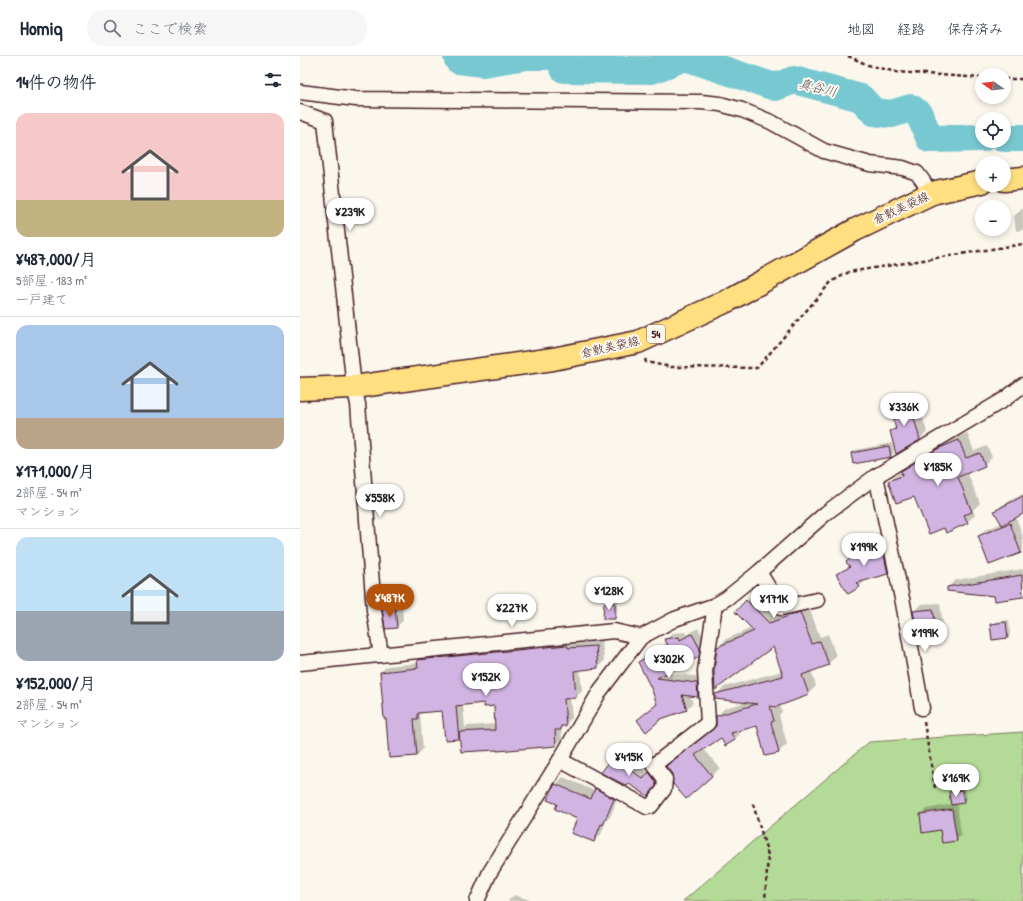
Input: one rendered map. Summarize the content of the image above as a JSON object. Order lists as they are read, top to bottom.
{
  "streets": {
    "main road": ["倉敷美袋線", "54"]
  },
  "water": ["真谷川"],
  "north": "left",
  "page": {
    "header": "Homiq",
    "search": "ここで検索",
    "nav": ["地図", "経路", "保存済み"],
    "heading": "14件の物件",
    "map_buttons": ["+", "−"],
    "list": [
      {
        "name": "¥487,000/月",
        "note": "5部屋 · 183 m² · 一戸建て"
      },
      {
        "name": "¥171,000/月",
        "note": "2部屋 · 54 m² · マンション"
      },
      {
        "name": "¥152,000/月",
        "note": "2部屋 · 54 m² · マンション"
      }
    ],
    "price": [
      "¥239K",
      "¥336K",
      "¥185K",
      "¥558K",
      "¥199K",
      "¥128K",
      "¥487K",
      "¥171K",
      "¥227K",
      "¥199K",
      "¥302K",
      "¥152K",
      "¥415K",
      "¥169K"
    ]
  }
}
